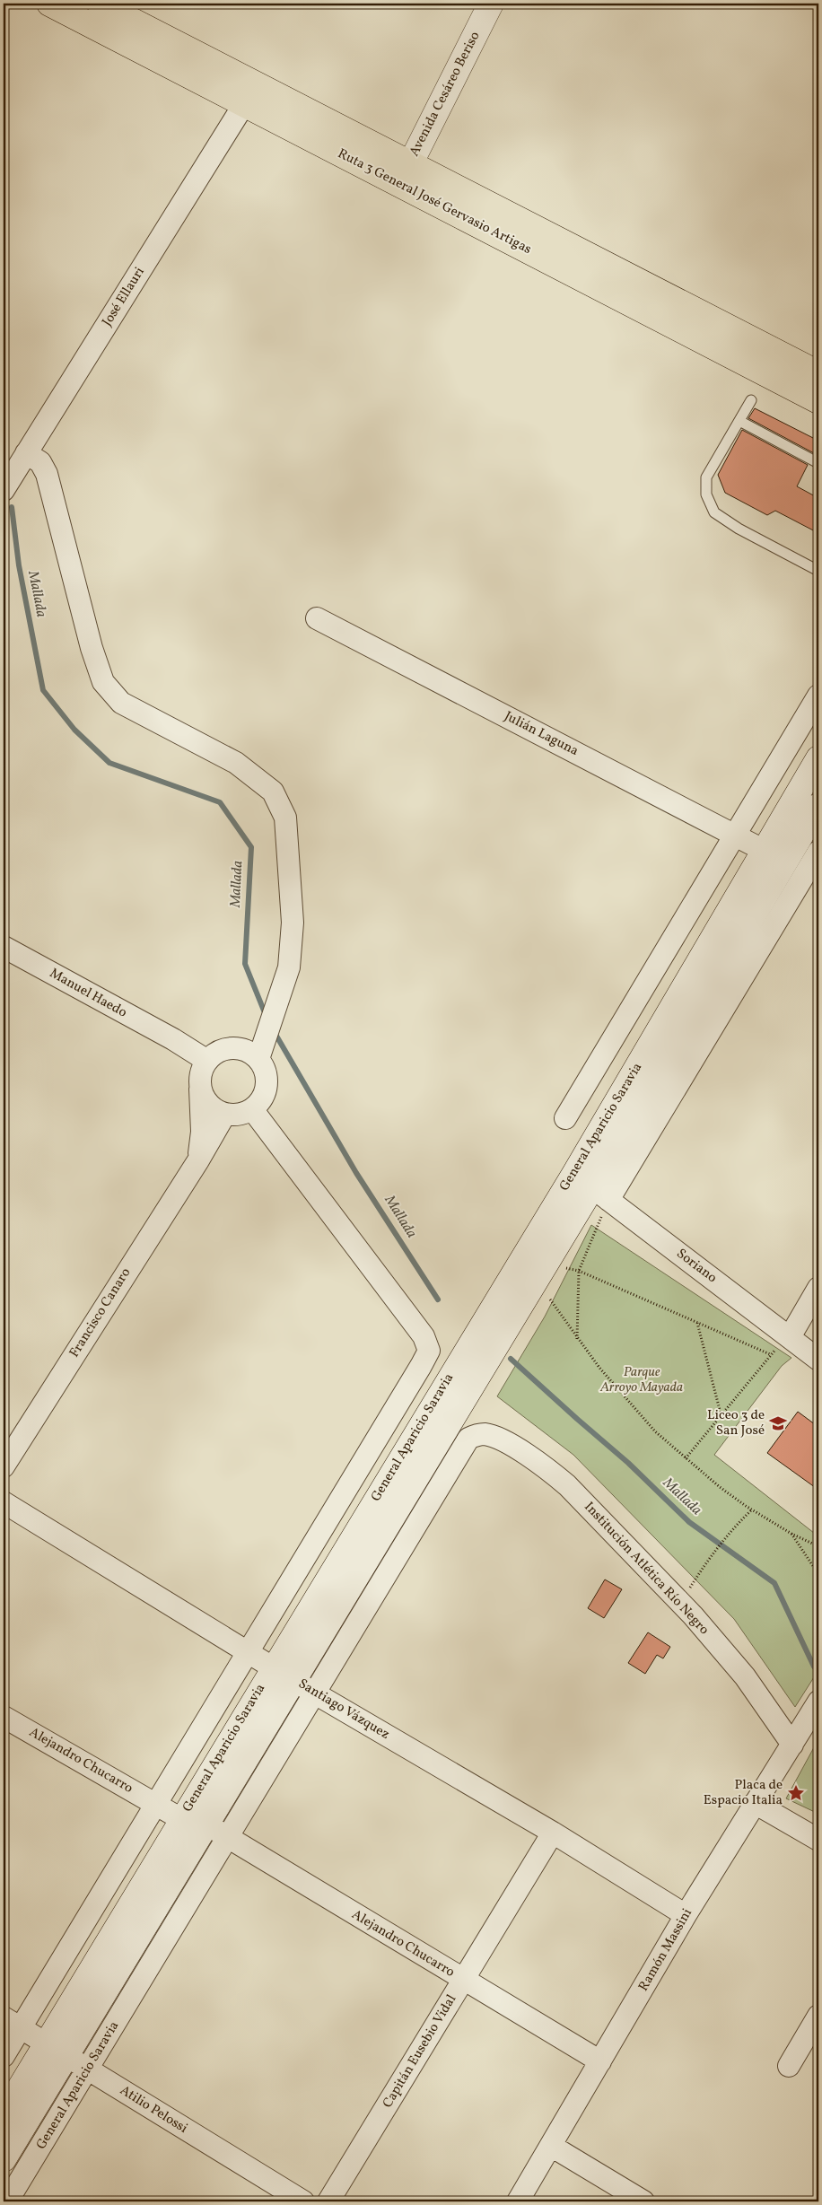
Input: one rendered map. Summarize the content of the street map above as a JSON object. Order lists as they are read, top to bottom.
{
  "streets": {
    "highway": ["Ruta 3 General José Gervasio Artigas"],
    "main road": ["Avenida Cesáreo Beriso", "General Aparicio Saravia"],
    "street": [
      "José Ellauri",
      "Julián Laguna",
      "Manuel Haedo",
      "Soriano",
      "Francisco Canaro",
      "Institución Atlética Río Negro",
      "Santiago Vázquez",
      "Alejandro Chucarro",
      "Ramón Massini",
      "Capitán Eusebio Vidal",
      "Atilio Pelossi"
    ]
  },
  "crossings": [
    ["Avenida Cesáreo Beriso", "Ruta 3 General José Gervasio Artigas"],
    ["Ruta 3 General José Gervasio Artigas", "José Ellauri"],
    ["Julián Laguna", "General Aparicio Saravia"],
    ["Manuel Haedo", "Francisco Canaro"],
    ["General Aparicio Saravia", "Soriano"],
    ["General Aparicio Saravia", "Institución Atlética Río Negro"],
    ["General Aparicio Saravia", "Santiago Vázquez"],
    ["General Aparicio Saravia", "Alejandro Chucarro"],
    ["General Aparicio Saravia", "Atilio Pelossi"],
    ["Institución Atlética Río Negro", "Ramón Massini"],
    ["Santiago Vázquez", "Ramón Massini"],
    ["Santiago Vázquez", "Capitán Eusebio Vidal"],
    ["Alejandro Chucarro", "Ramón Massini"],
    ["Alejandro Chucarro", "Capitán Eusebio Vidal"]
  ],
  "water": ["Mallada"],
  "parks": ["Parque Arroyo Mayada"],
  "places": {
    "school or university": ["Liceo 3 de San José"],
    "place": ["Placa de Espacio Italia"]
  }
}
